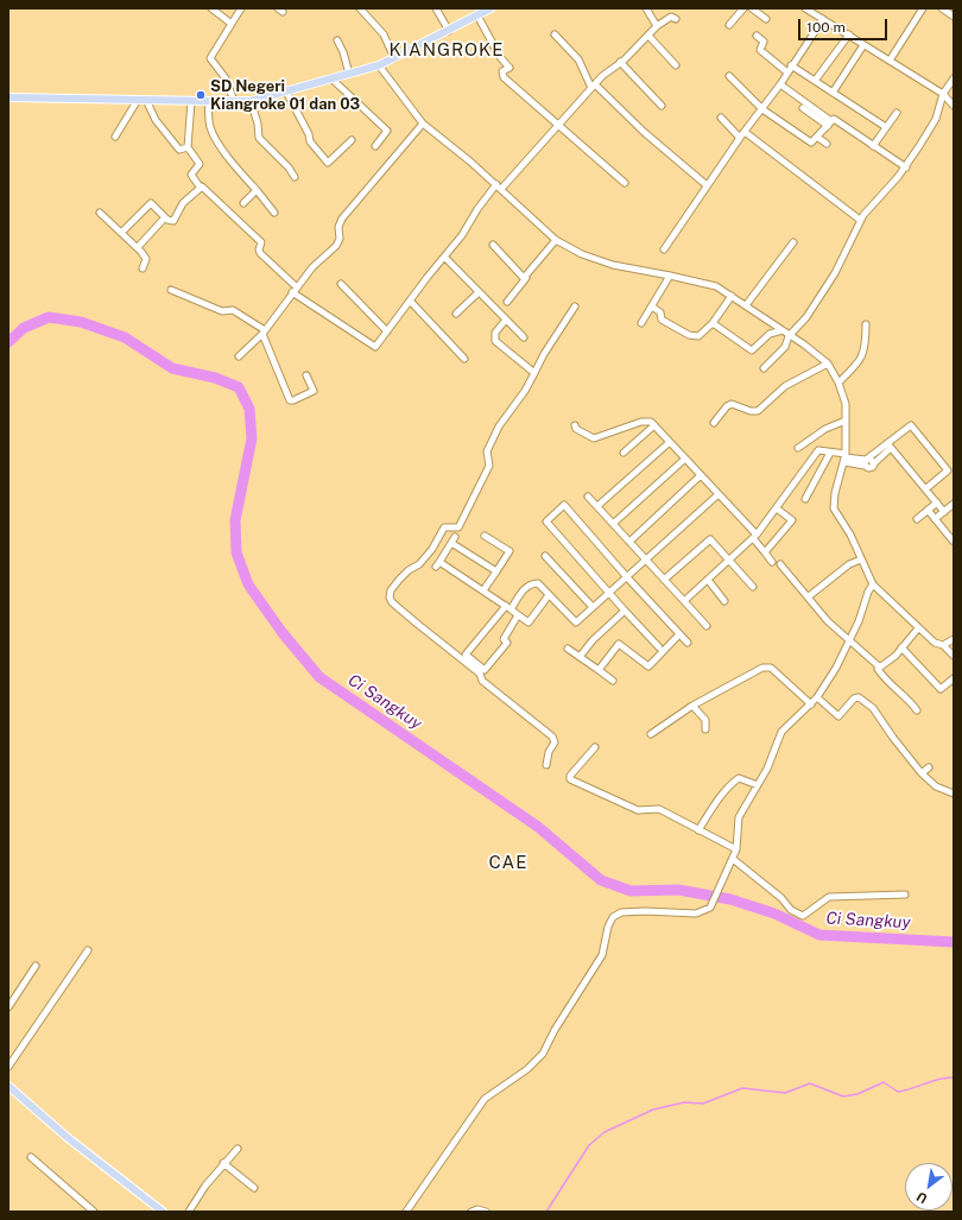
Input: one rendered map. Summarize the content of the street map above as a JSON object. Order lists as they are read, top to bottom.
{
  "districts": ["KIANGROKE", "CAE"],
  "water": ["Ci Sangkuy"],
  "places": ["SD Negeri Kiangroke 01 dan 03"],
  "scale_bar": "100 m",
  "north": "bottom left"
}
